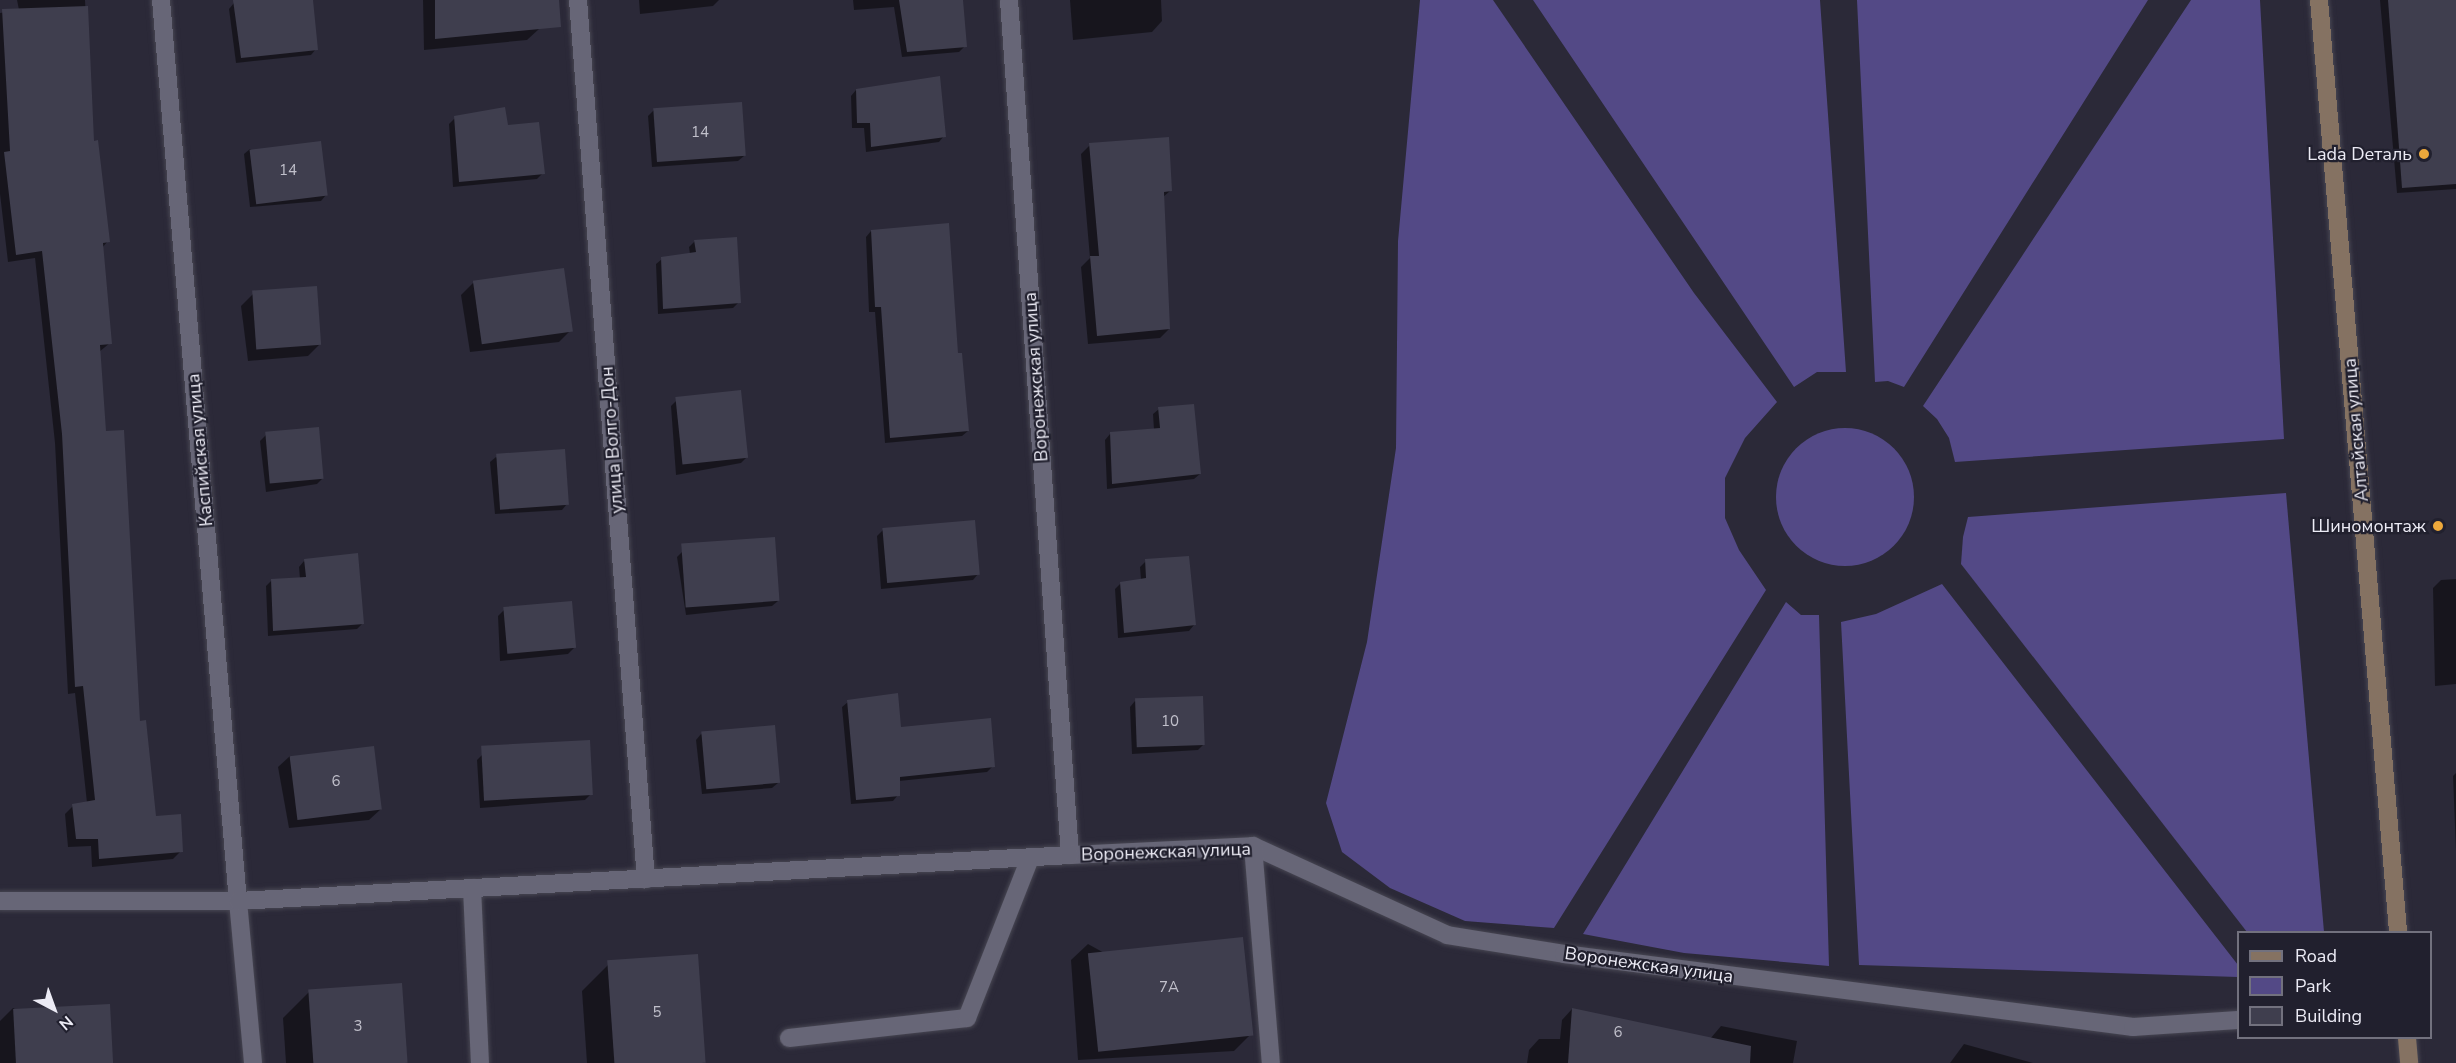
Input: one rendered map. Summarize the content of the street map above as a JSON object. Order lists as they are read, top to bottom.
{
  "streets": {
    "street": [
      "Воронежская улица",
      "Алтайская улица",
      "улица Волго-Дон",
      "Каспийская улица"
    ]
  },
  "places": ["Lada Dеталь", "Шиномонтаж"],
  "house_numbers": [
    "14",
    "14",
    "10",
    "6",
    "7А",
    "5",
    "3",
    "6"
  ],
  "legend": ["Road", "Park", "Building"],
  "north": "bottom right"
}
